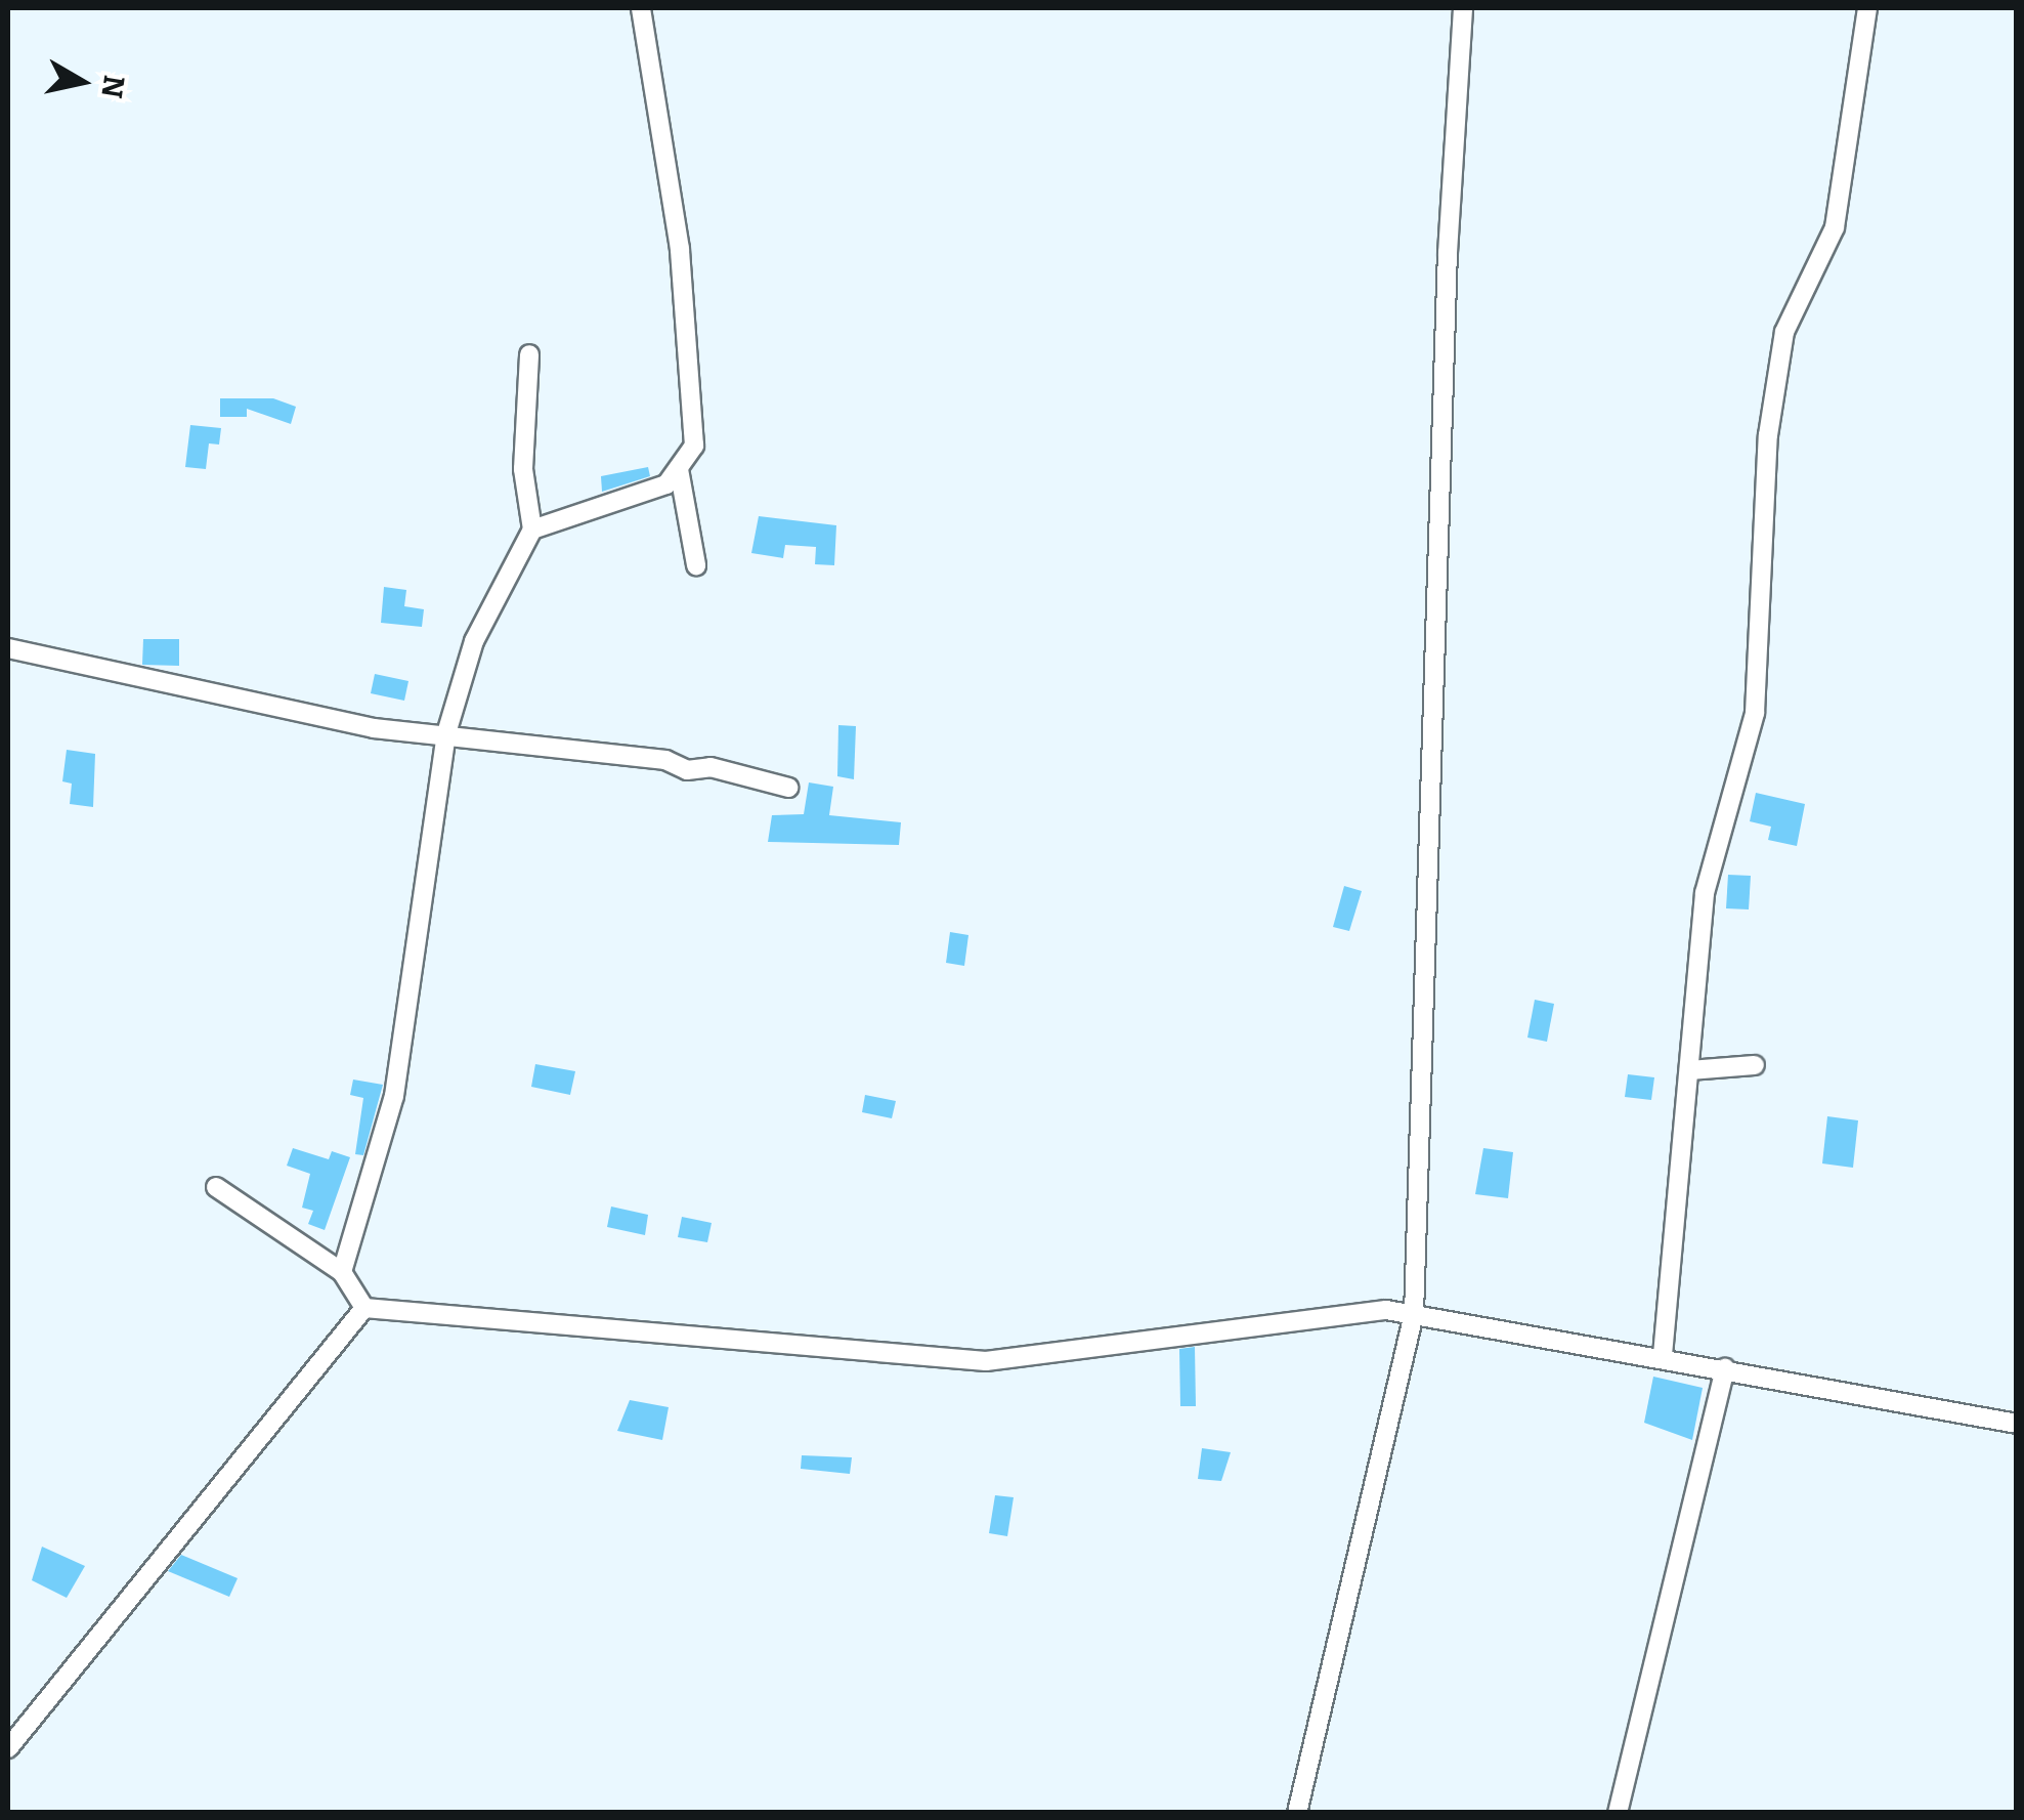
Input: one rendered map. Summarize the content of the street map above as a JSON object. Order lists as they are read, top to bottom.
{
  "north": "right"
}
